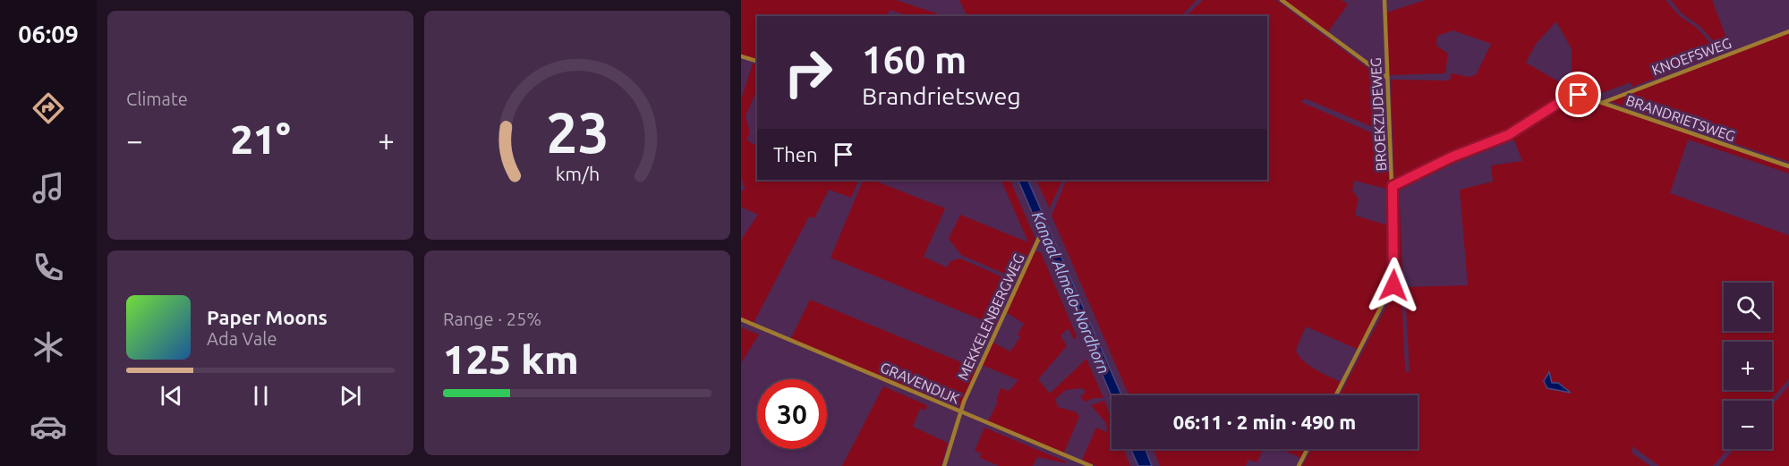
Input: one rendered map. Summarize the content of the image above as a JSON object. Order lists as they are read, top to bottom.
{
  "streets": {
    "street": [
      "KNOEFSWEG",
      "BROEKZIJDEWEG",
      "BRANDRIETSWEG",
      "MEKKELENBERGWEG",
      "GRAVENDIJK"
    ]
  },
  "crossings": [
    ["KNOEFSWEG", "BRANDRIETSWEG"],
    ["BROEKZIJDEWEG", "BRANDRIETSWEG"],
    ["MEKKELENBERGWEG", "GRAVENDIJK"]
  ],
  "water": ["Kanaal Almelo-Nordhorn"],
  "page": {
    "tabs": "06:09",
    "tile": [
      "Climate",
      ["Range · 25%", "125 km"]
    ],
    "turn": ["160 m", "Brandrietsweg"],
    "heat": ["−", "21°", "+"],
    "then": "Then",
    "map_buttons": ["+", "−"],
    "song": ["Paper Moons", "Ada Vale"],
    "limit": "30",
    "trip": "06:11 · 2 min · 490 m",
    "gauge": ["23", "km/h"]
  }
}
